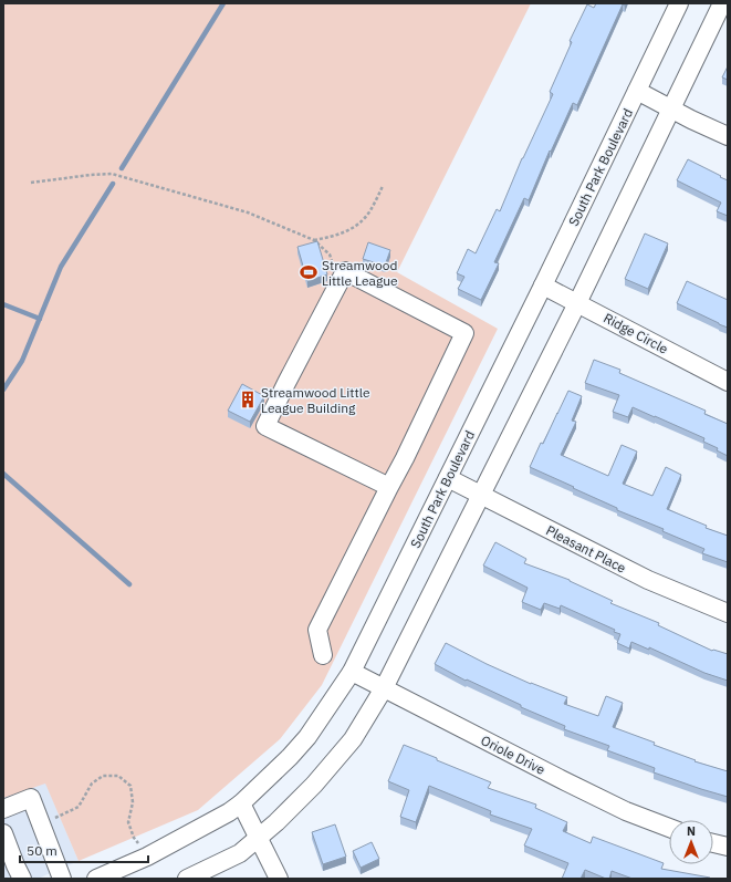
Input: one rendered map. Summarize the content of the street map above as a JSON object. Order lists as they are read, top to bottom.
{
  "streets": {
    "street": [
      "South Park Boulevard",
      "Ridge Circle",
      "Pleasant Place",
      "Oriole Drive"
    ]
  },
  "crossings": [
    ["South Park Boulevard", "Ridge Circle"],
    ["South Park Boulevard", "Pleasant Place"],
    ["South Park Boulevard", "Oriole Drive"]
  ],
  "places": {
    "sports": ["Streamwood Little League"],
    "building": ["Streamwood Little League Building"]
  },
  "scale_bar": "50 m",
  "north": "top"
}
